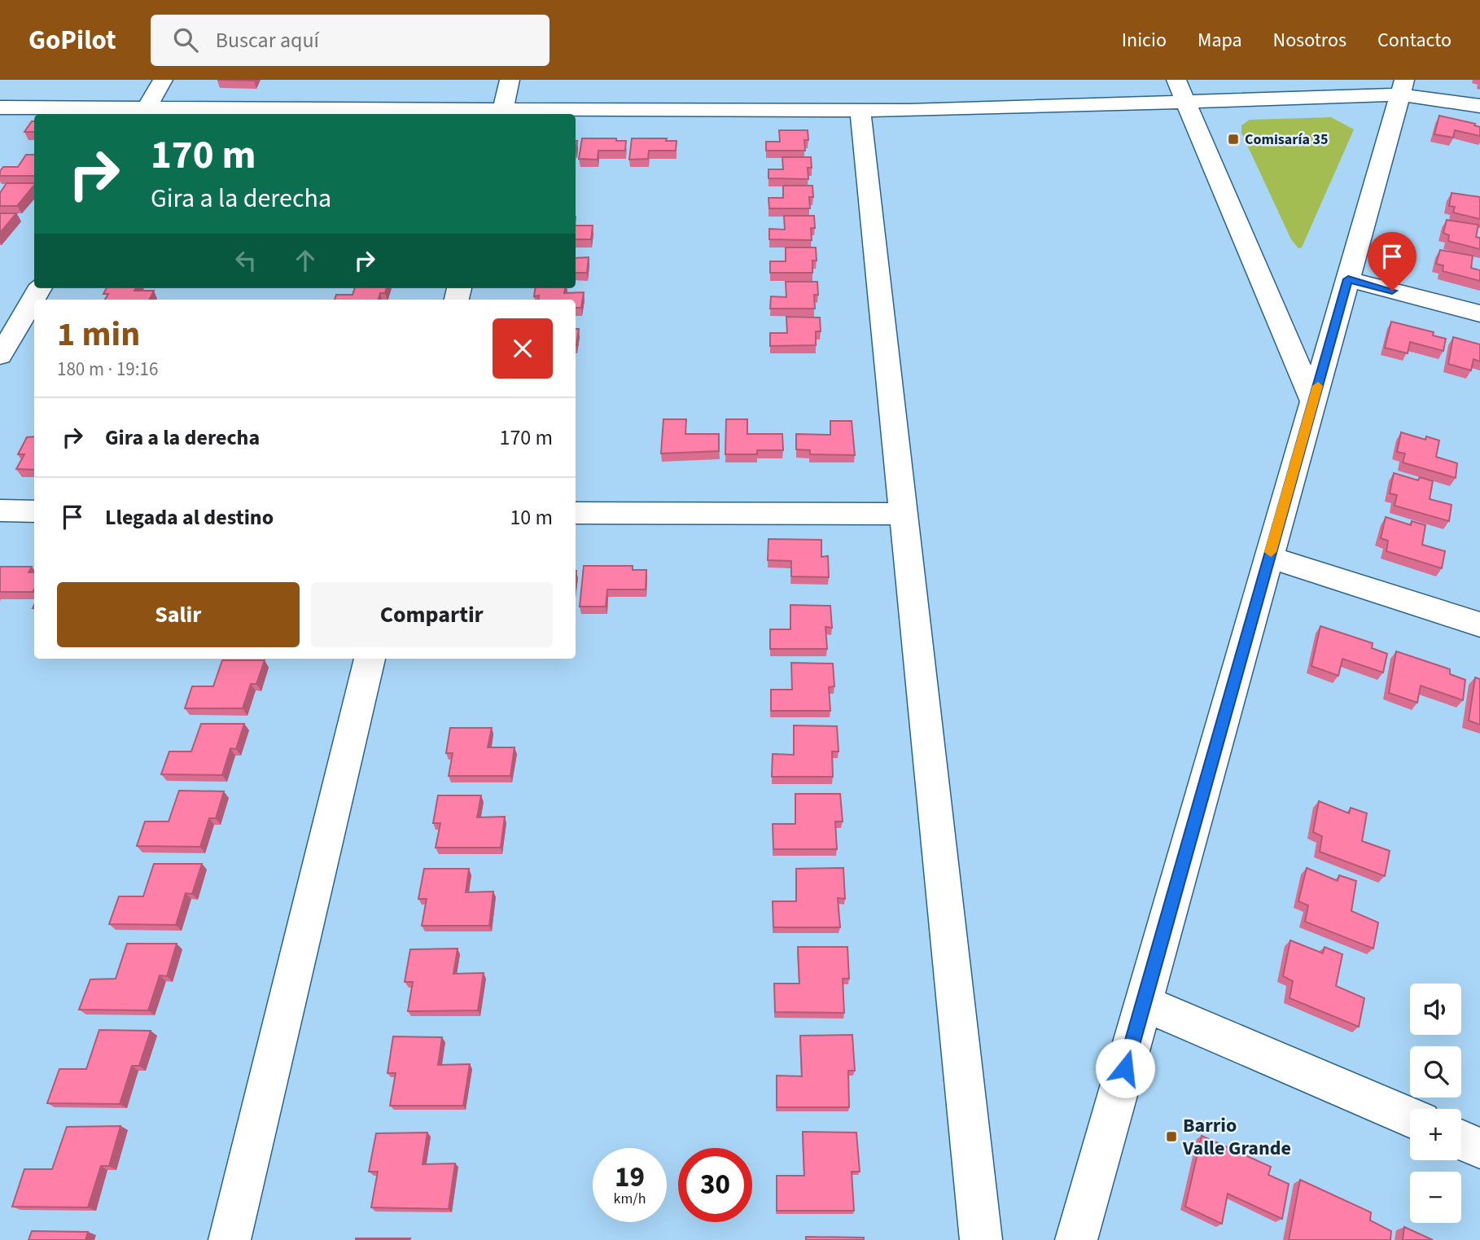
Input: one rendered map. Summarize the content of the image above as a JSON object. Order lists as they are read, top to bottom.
{
  "places": {
    "transit": ["Comisaría 35", "Barrio Valle Grande"]
  },
  "page": {
    "header": "GoPilot",
    "search": "Buscar aquí",
    "nav": [
      "Inicio",
      "Mapa",
      "Nosotros",
      "Contacto"
    ],
    "turn": ["170 m", "Gira a la derecha"],
    "heading": ["1 min", "180 m · 19:16"],
    "list": [
      {
        "name": "Gira a la derecha",
        "value": "170 m"
      },
      {
        "name": "Llegada al destino",
        "value": "10 m"
      }
    ],
    "buttons": ["Salir", "Compartir"],
    "map_buttons": ["+", "−"],
    "speed": "19 km/h",
    "limit": "30"
  }
}
